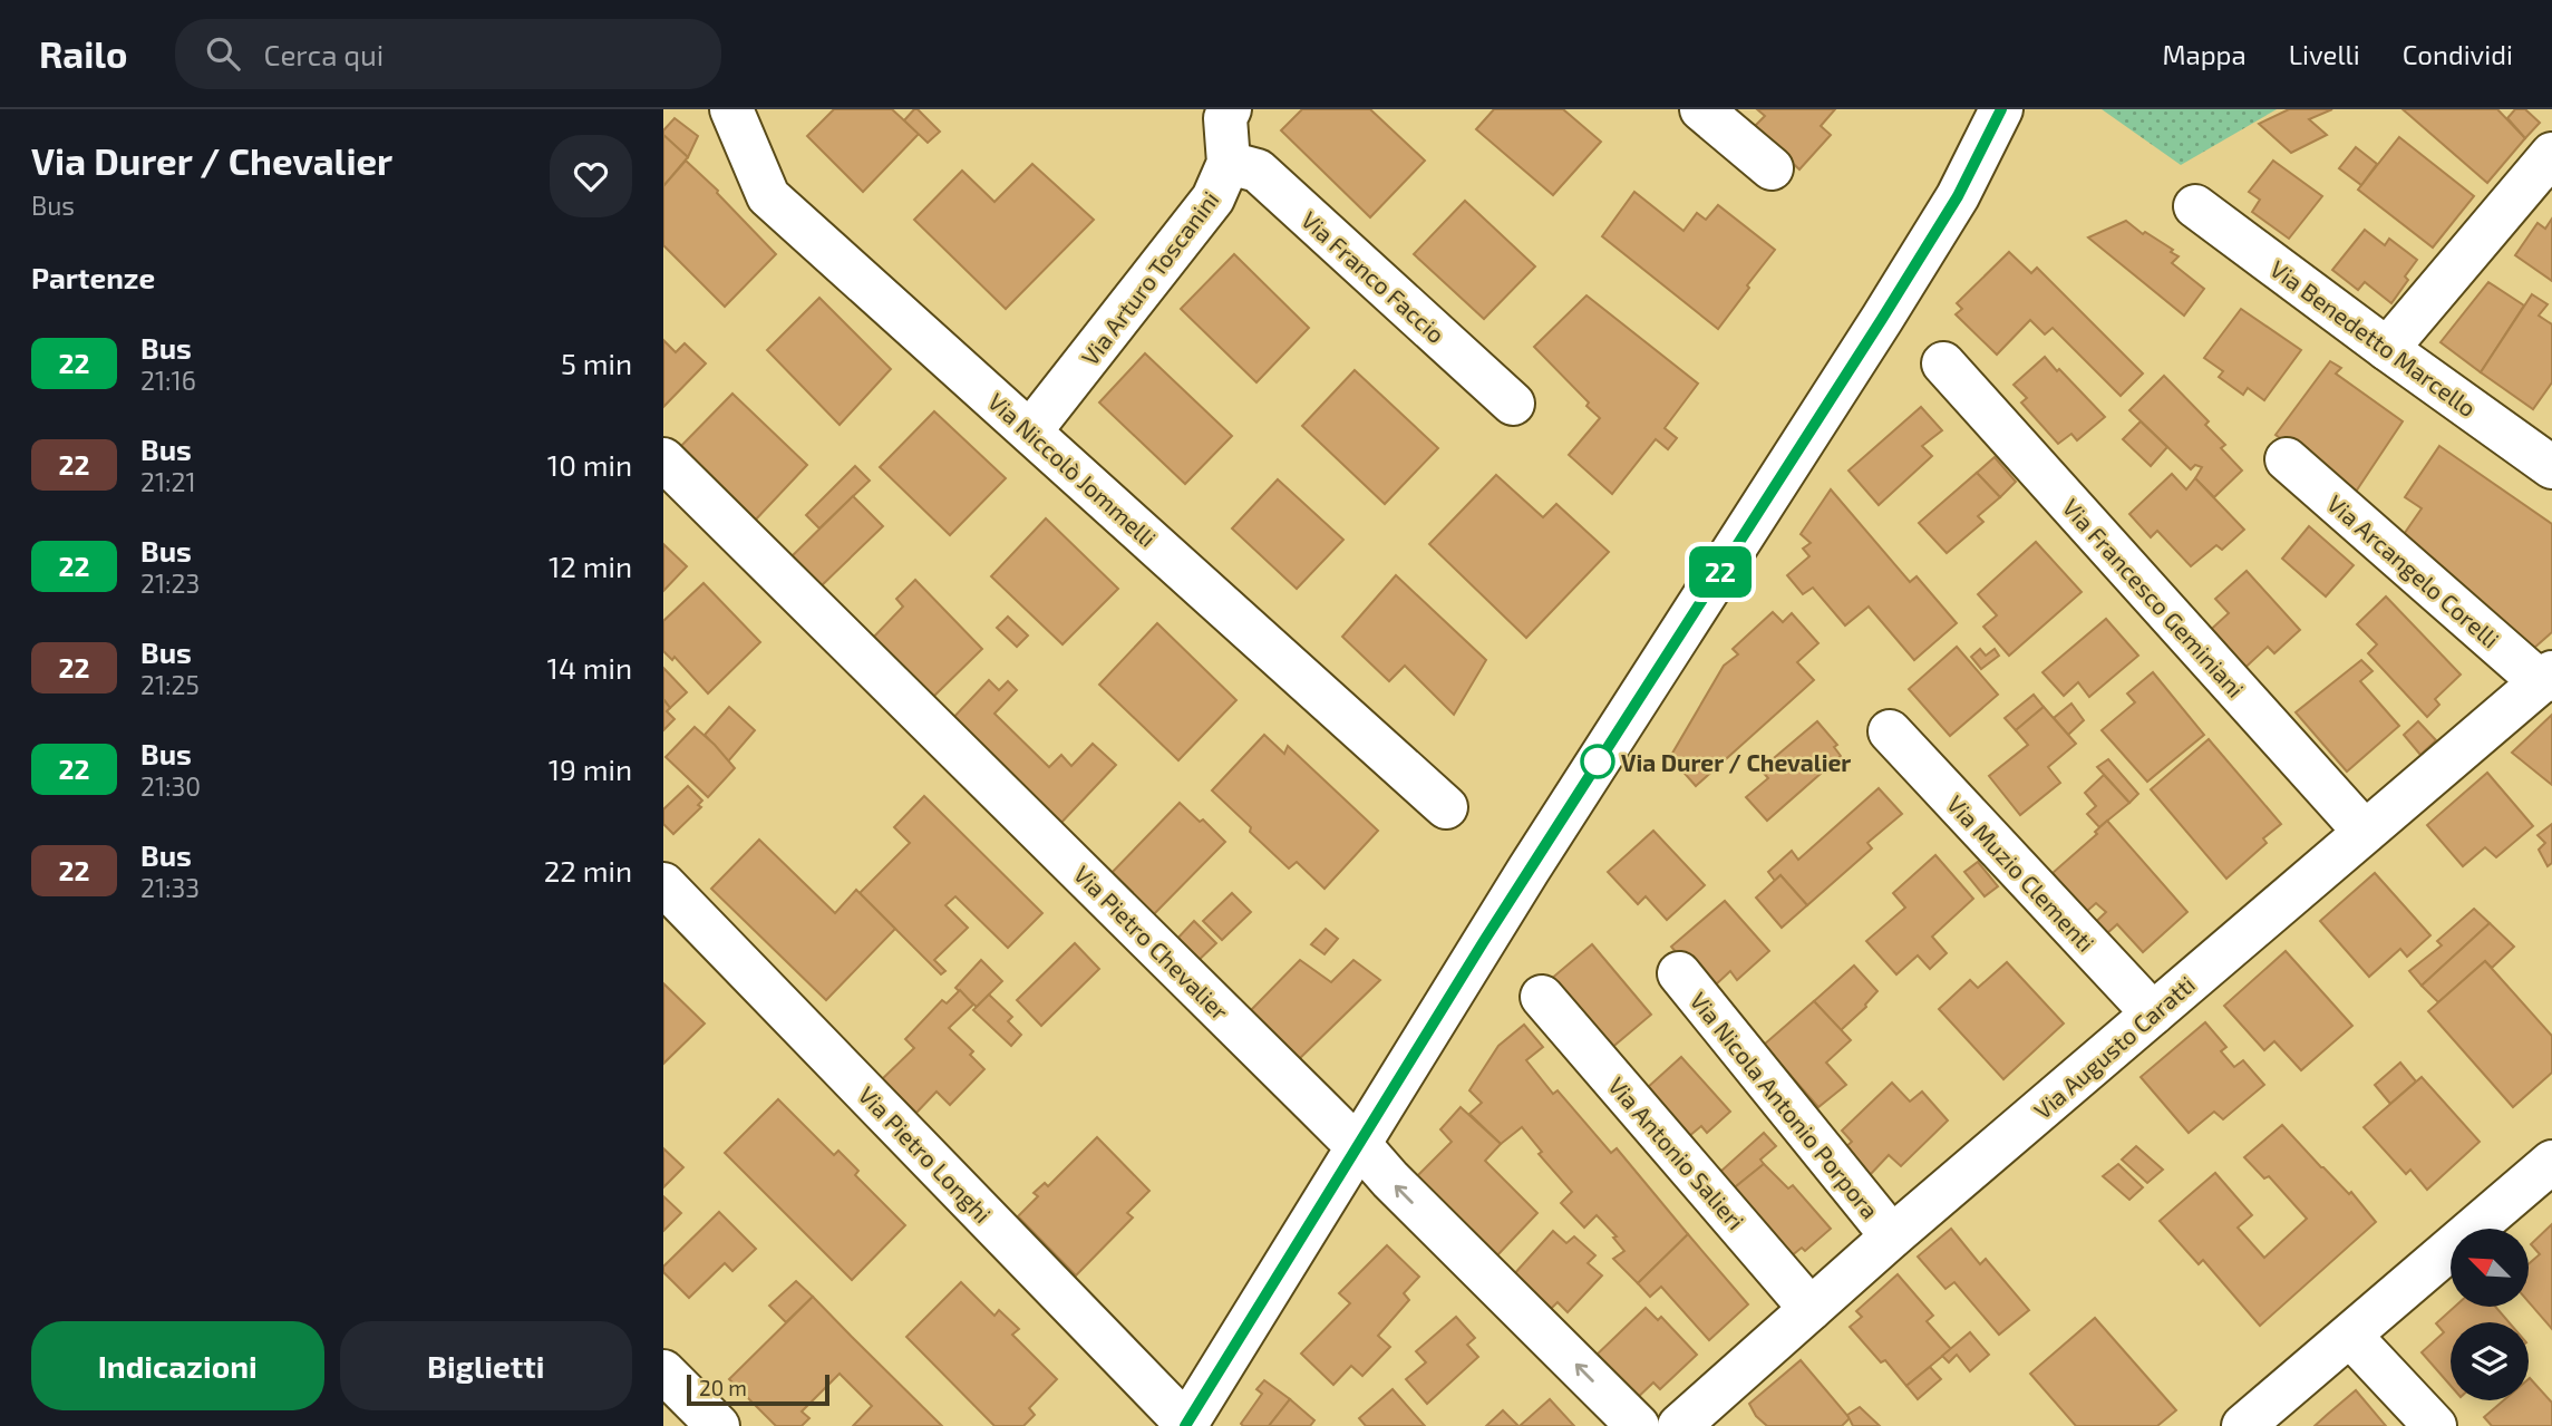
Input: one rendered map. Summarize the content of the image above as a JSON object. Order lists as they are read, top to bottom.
{
  "streets": {
    "street": [
      "Via Franco Faccio",
      "Via Arturo Toscanini",
      "Via Benedetto Marcello",
      "Via Niccolò Jommelli",
      "Via Arcangelo Corelli",
      "Via Francesco Geminiani",
      "Via Muzio Clementi",
      "Via Pietro Chevalier",
      "Via Augusto Caratti",
      "Via Nicola Antonio Porpora",
      "Via Antonio Salieri",
      "Via Pietro Longhi"
    ]
  },
  "crossings": [
    ["Via Franco Faccio", "Via Arturo Toscanini"],
    ["Via Arturo Toscanini", "Via Niccolò Jommelli"],
    ["Via Arcangelo Corelli", "Via Augusto Caratti"],
    ["Via Francesco Geminiani", "Via Augusto Caratti"],
    ["Via Muzio Clementi", "Via Augusto Caratti"],
    ["Via Augusto Caratti", "Via Nicola Antonio Porpora"],
    ["Via Augusto Caratti", "Via Antonio Salieri"]
  ],
  "places": ["Via Durer / Chevalier"],
  "lines": ["bus line 22"],
  "scale_bar": "20 m",
  "north": "top left",
  "page": {
    "header": "Railo",
    "search": "Cerca qui",
    "nav": ["Mappa", "Livelli", "Condividi"],
    "heading": [
      ["Via Durer / Chevalier", "Bus"],
      "Partenze"
    ],
    "on_map": "22",
    "list": [
      {
        "mark": "22",
        "name": "Bus",
        "note": "21:16",
        "value": "5 min"
      },
      {
        "mark": "22",
        "name": "Bus",
        "note": "21:21",
        "value": "10 min"
      },
      {
        "mark": "22",
        "name": "Bus",
        "note": "21:23",
        "value": "12 min"
      },
      {
        "mark": "22",
        "name": "Bus",
        "note": "21:25",
        "value": "14 min"
      },
      {
        "mark": "22",
        "name": "Bus",
        "note": "21:30",
        "value": "19 min"
      },
      {
        "mark": "22",
        "name": "Bus",
        "note": "21:33",
        "value": "22 min"
      }
    ],
    "buttons": ["Indicazioni", "Biglietti"],
    "scale": "20 m"
  }
}
